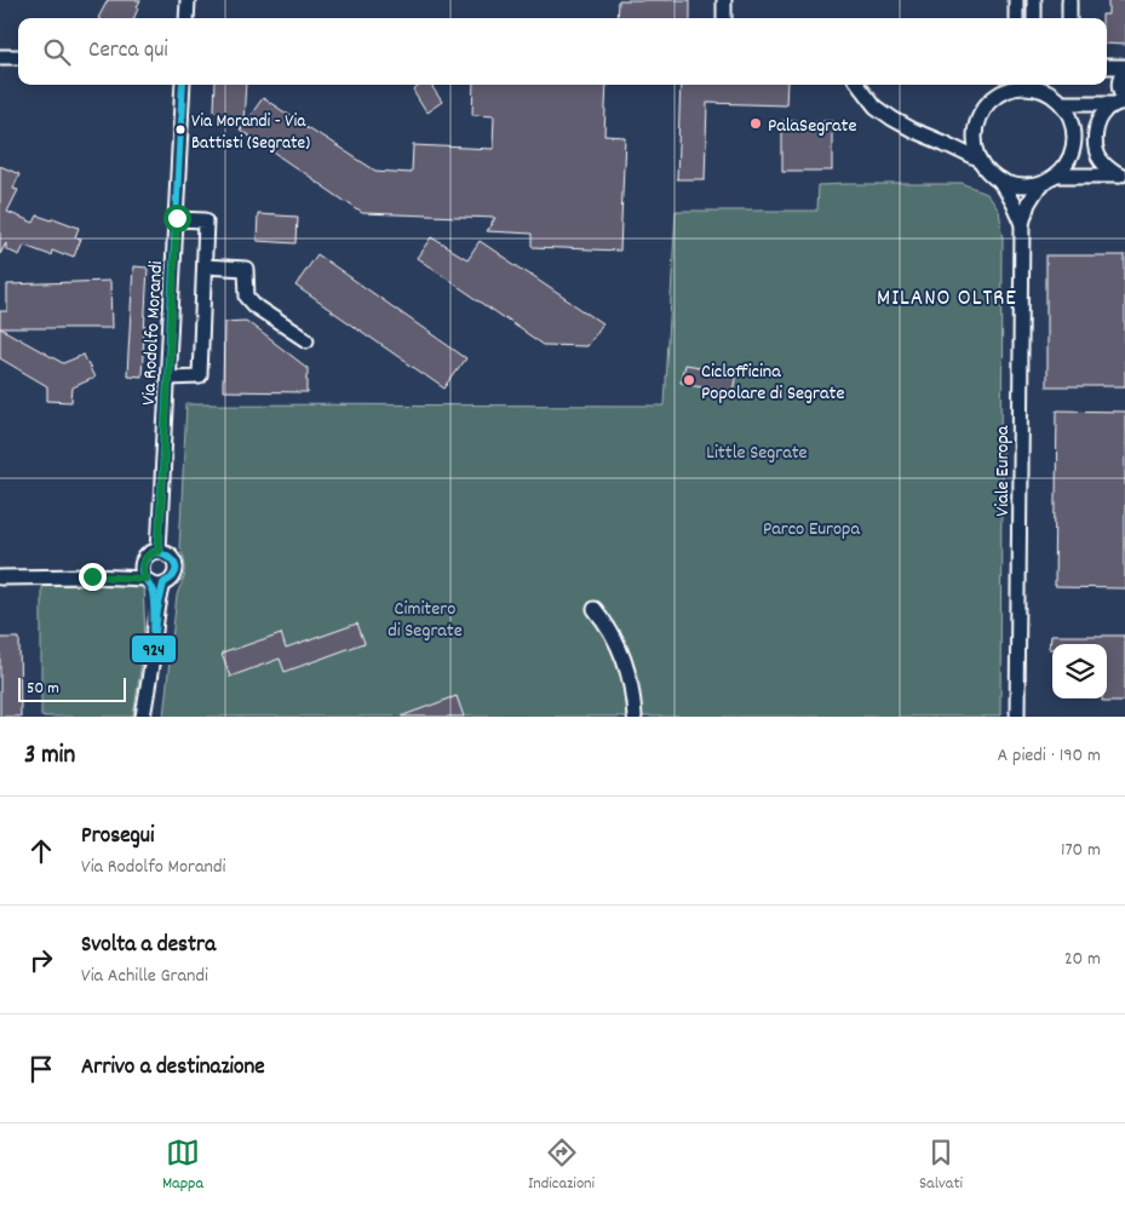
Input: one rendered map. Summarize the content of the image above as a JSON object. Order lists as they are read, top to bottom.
{
  "streets": {
    "street": ["Via Rodolfo Morandi", "Viale Europa"]
  },
  "districts": ["MILANO OLTRE"],
  "parks": ["Little Segrate", "Parco Europa", "Cimitero di Segrate"],
  "places": ["PalaSegrate", "Via Morandi - Via Battisti (Segrate)", "Ciclofficina Popolare di Segrate"],
  "lines": ["transit line 924"],
  "scale_bar": "50 m",
  "page": {
    "search": "Cerca qui",
    "scale": "50 m",
    "heading": ["3 min", "A piedi · 190 m"],
    "list": [
      ["Prosegui", "Via Rodolfo Morandi", "170 m"],
      ["Svolta a destra", "Via Achille Grandi", "20 m"],
      "Arrivo a destinazione"
    ],
    "nav": ["Mappa", "Indicazioni", "Salvati"]
  }
}
